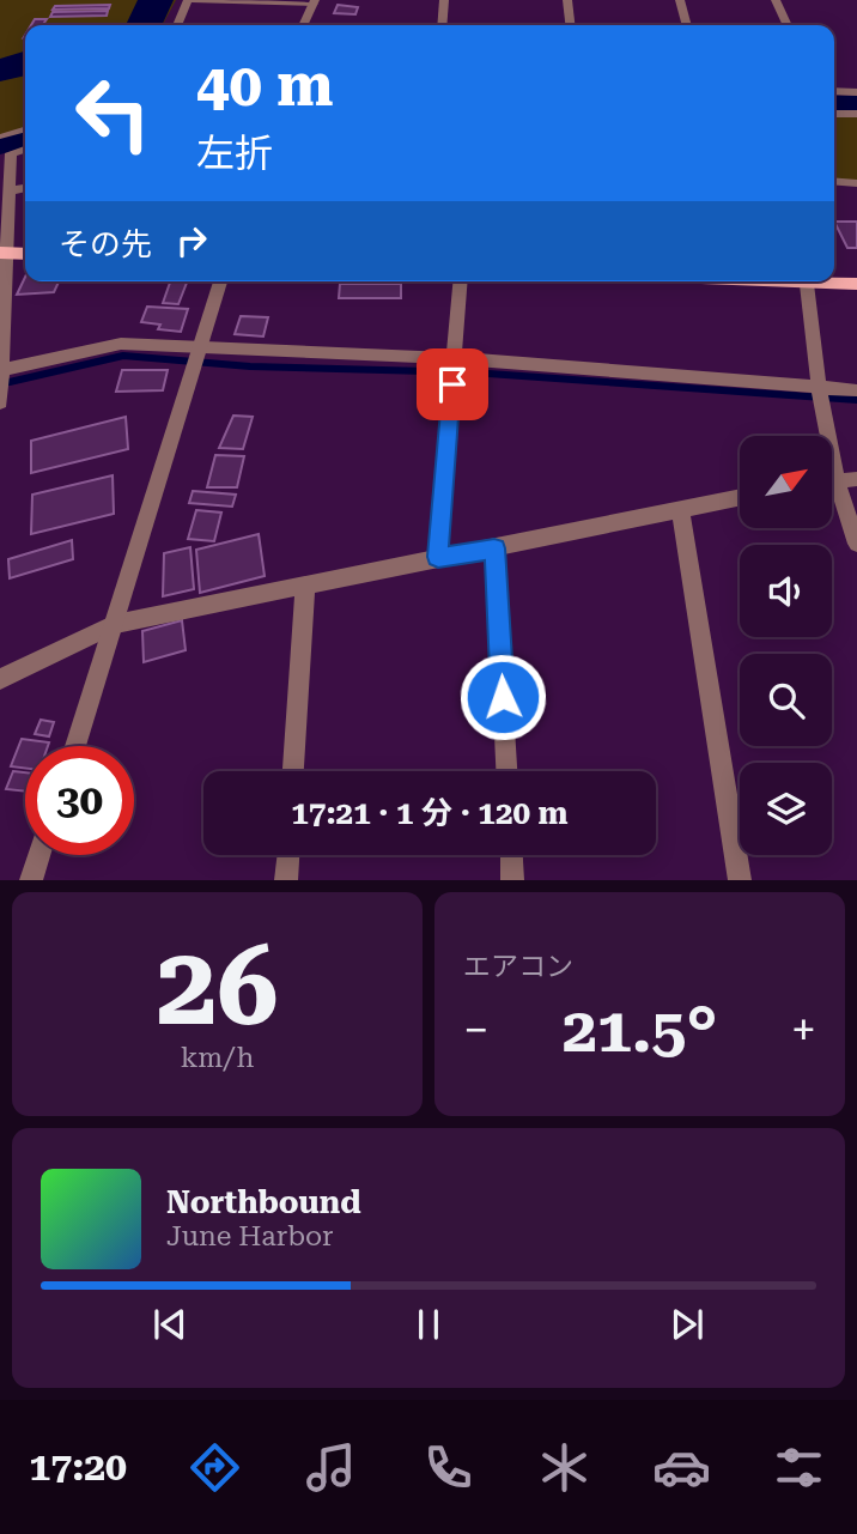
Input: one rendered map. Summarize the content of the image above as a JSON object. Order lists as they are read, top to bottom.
{
  "north": "top right",
  "page": {
    "turn": ["40 m", "左折"],
    "then": "その先",
    "limit": "30",
    "trip": "17:21 · 1 分 · 120 m",
    "tile": [
      ["26", "km/h"],
      "エアコン"
    ],
    "heat": ["−", "21.5°", "+"],
    "song": ["Northbound", "June Harbor"],
    "tabs": "17:20"
  }
}
